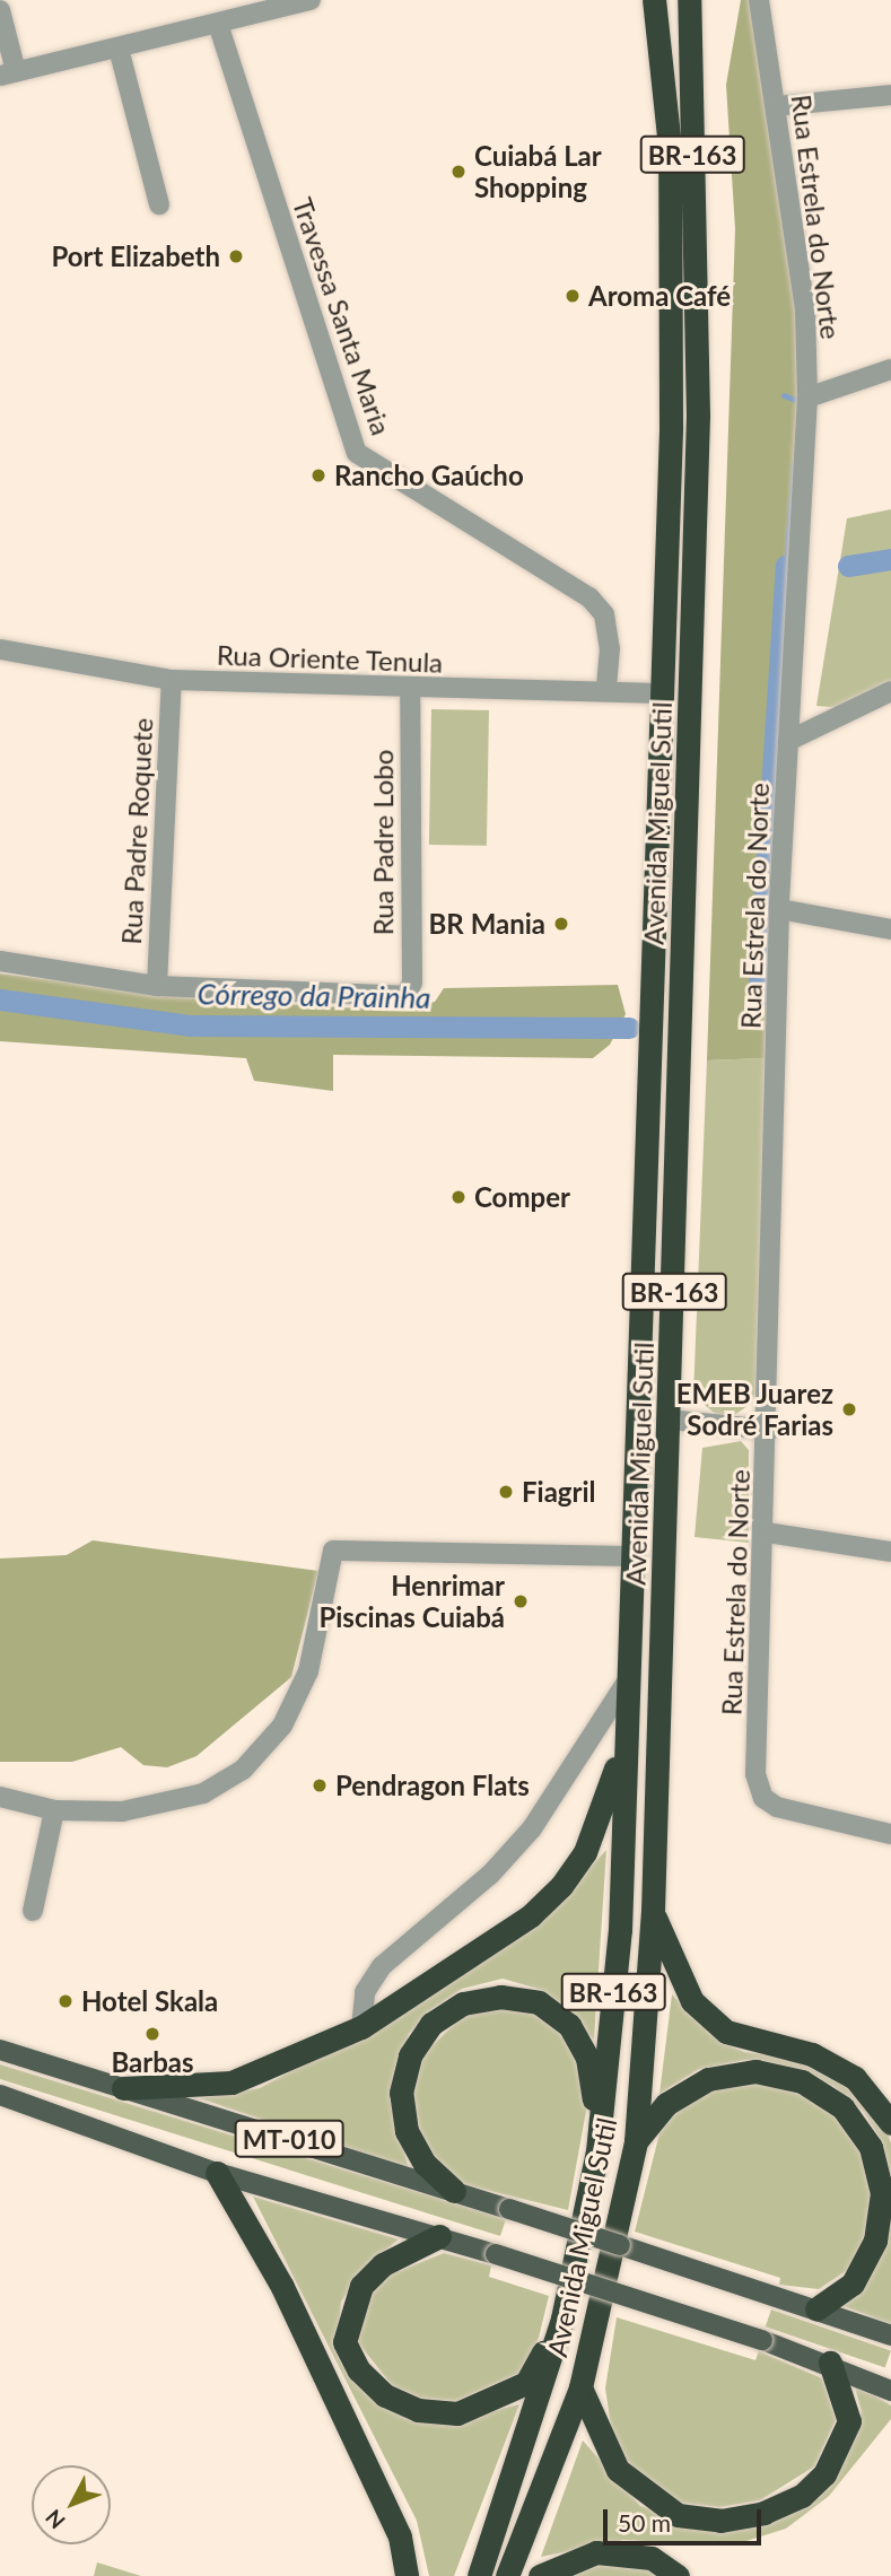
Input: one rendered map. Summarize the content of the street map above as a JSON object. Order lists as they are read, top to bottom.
{
  "streets": {
    "highway": ["BR-163", "Avenida Miguel Sutil"],
    "main road": ["MT-010"],
    "street": [
      "Rua Estrela do Norte",
      "Travessa Santa Maria",
      "Rua Oriente Tenula",
      "Rua Padre Roquete",
      "Rua Padre Lobo"
    ]
  },
  "crossings": [
    ["Travessa Santa Maria", "Rua Oriente Tenula"],
    ["Rua Oriente Tenula", "Avenida Miguel Sutil"],
    ["Rua Oriente Tenula", "Rua Padre Roquete"],
    ["Rua Oriente Tenula", "Rua Padre Lobo"],
    ["Rua Padre Roquete", "Rua Padre Lobo"]
  ],
  "water": ["Córrego da Prainha"],
  "places": [
    "Cuiabá Lar Shopping",
    "Port Elizabeth",
    "Aroma Café",
    "Rancho Gaúcho",
    "BR Mania",
    "Comper",
    "EMEB Juarez Sodré Farias",
    "Fiagril",
    "Henrimar Piscinas Cuiabá",
    "Pendragon Flats",
    "Hotel Skala",
    "Barbas"
  ],
  "scale_bar": "50 m",
  "north": "bottom left"
}
